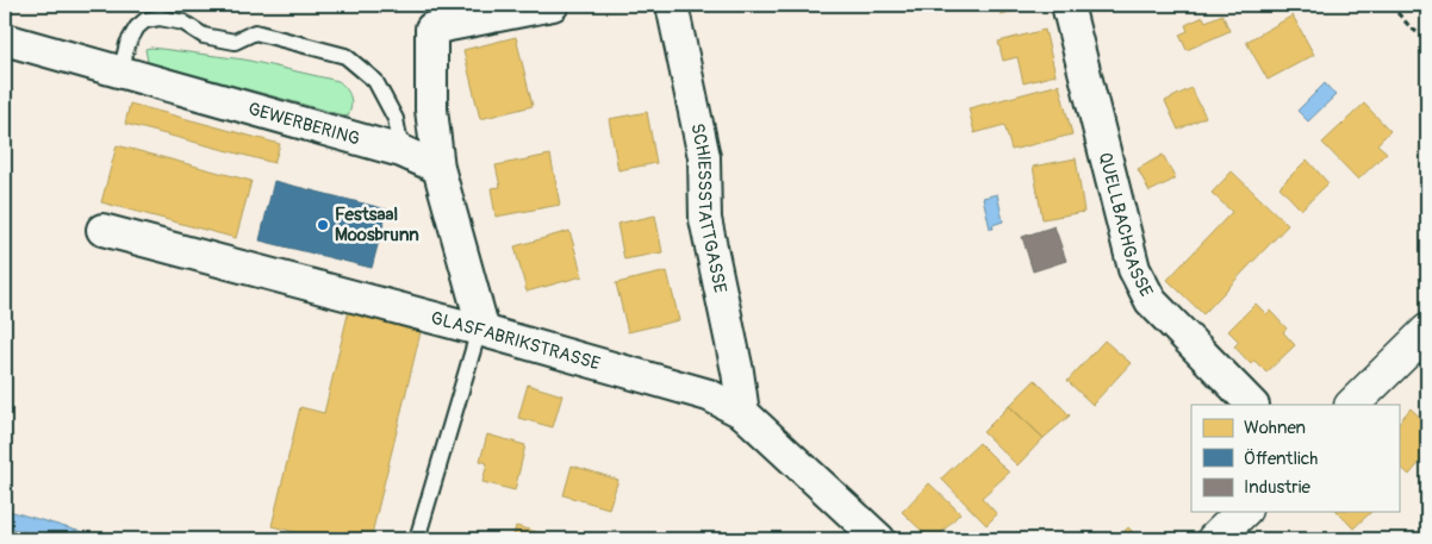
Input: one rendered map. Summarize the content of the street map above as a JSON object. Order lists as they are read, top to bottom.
{
  "streets": {
    "street": [
      "GEWERBERING",
      "SCHIESSSTATTGASSE",
      "QUELLBACHGASSE",
      "GLASFABRIKSTRASSE"
    ]
  },
  "crossings": [
    ["SCHIESSSTATTGASSE", "GLASFABRIKSTRASSE"]
  ],
  "places": ["Festsaal Moosbrunn"],
  "legend": ["Wohnen", "Öffentlich", "Industrie"]
}
